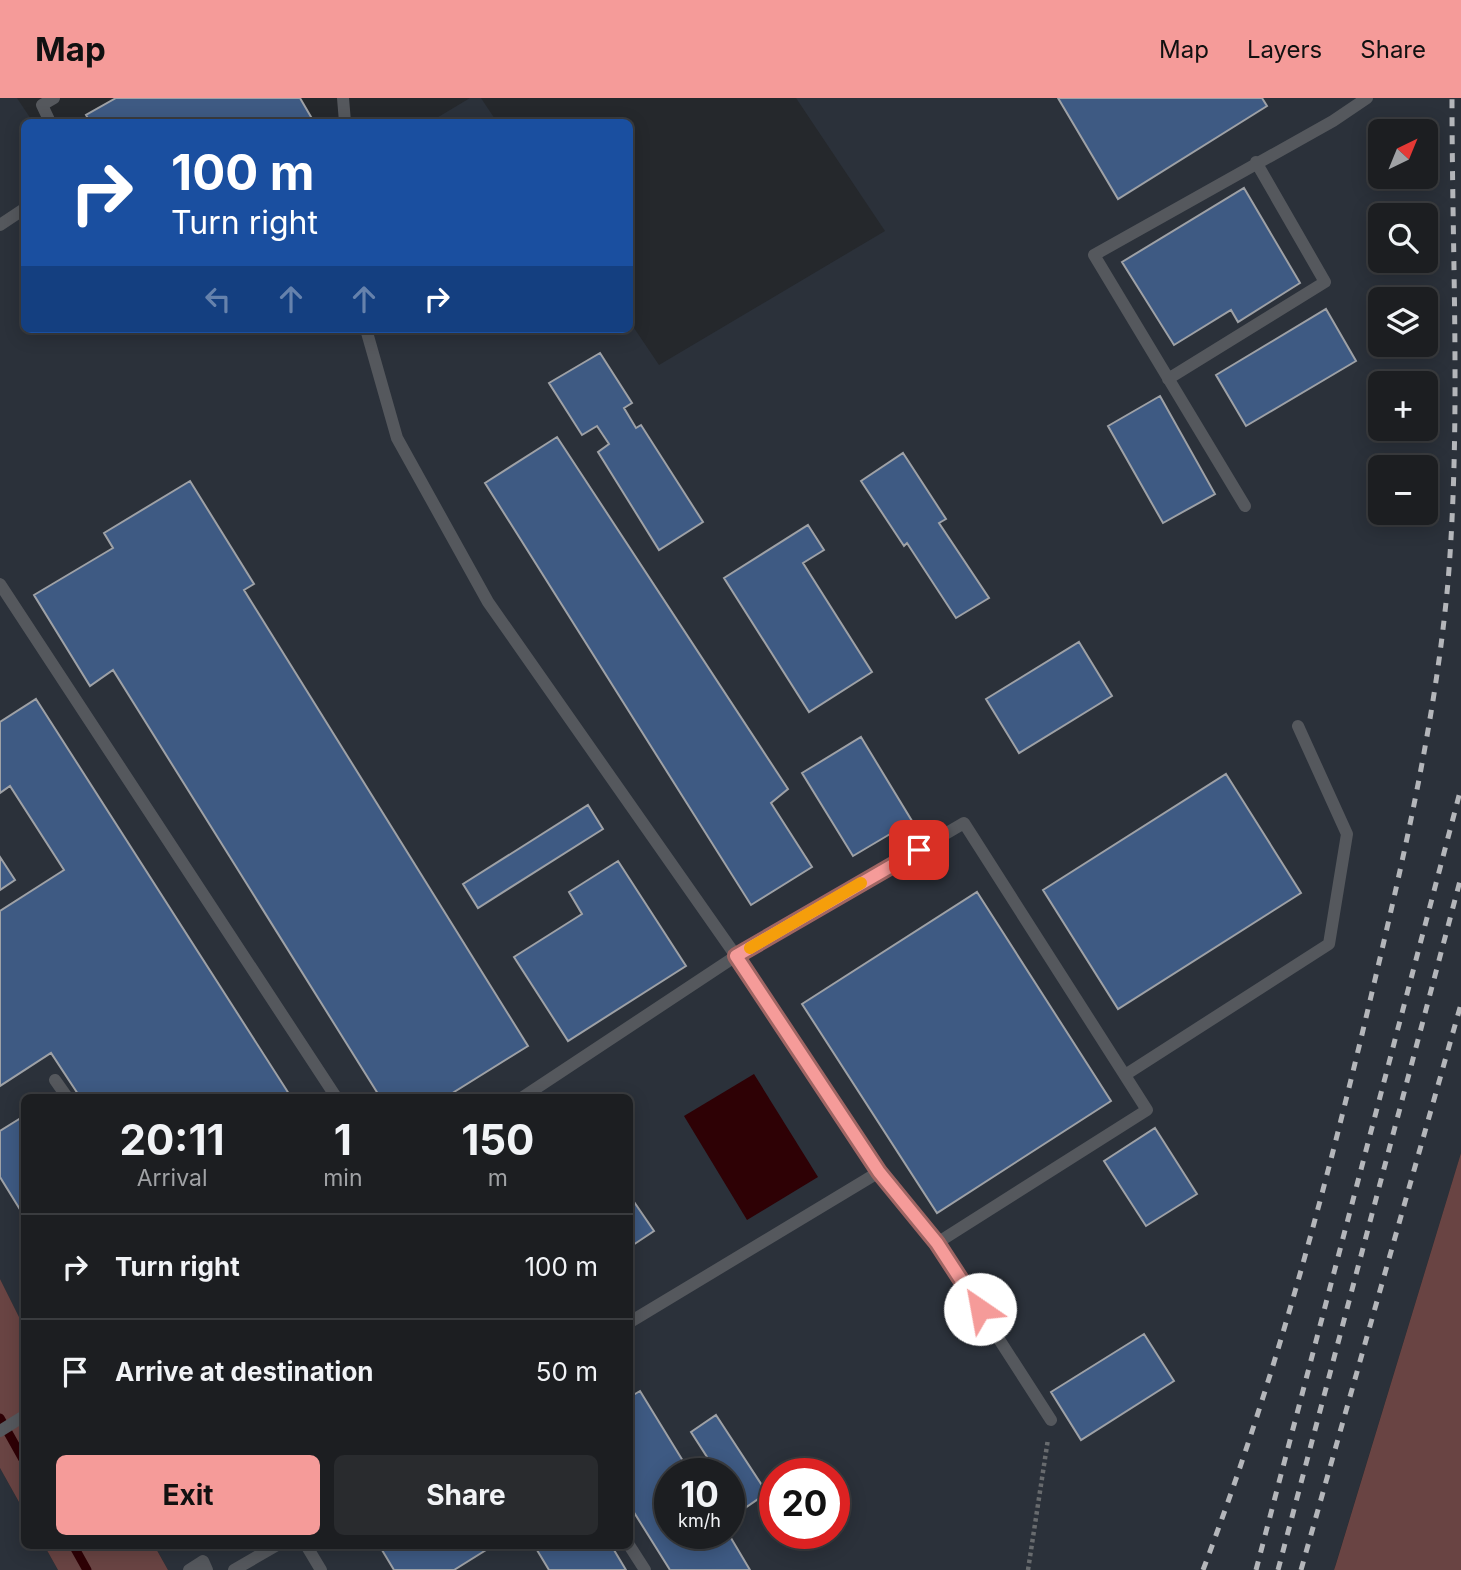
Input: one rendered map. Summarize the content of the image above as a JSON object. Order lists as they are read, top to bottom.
{
  "north": "top right",
  "page": {
    "header": "Map",
    "nav": ["Map", "Layers", "Share"],
    "map_buttons": ["+", "−"],
    "turn": ["100 m", "Turn right"],
    "eta": [
      "20:11",
      "Arrival",
      "1",
      "min",
      "150",
      "m"
    ],
    "list": [
      {
        "name": "Turn right",
        "value": "100 m"
      },
      {
        "name": "Arrive at destination",
        "value": "50 m"
      }
    ],
    "buttons": ["Exit", "Share"],
    "speed": "10 km/h",
    "limit": "20"
  }
}
